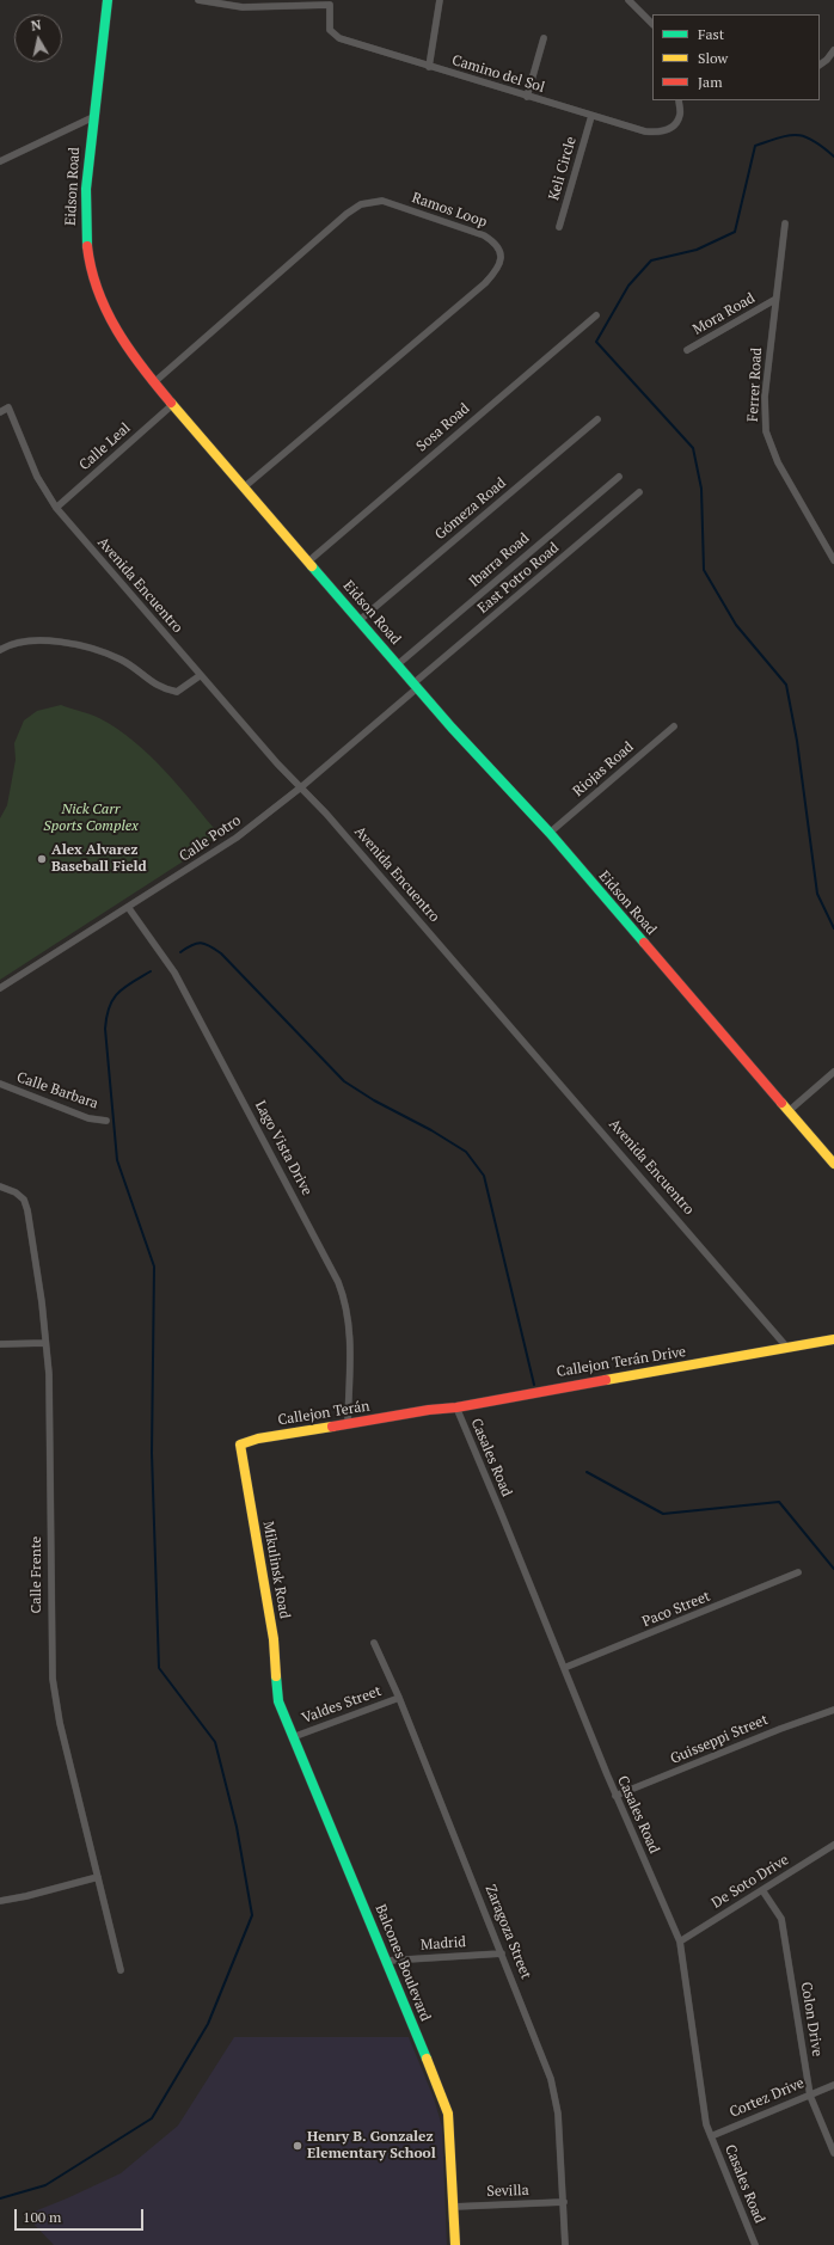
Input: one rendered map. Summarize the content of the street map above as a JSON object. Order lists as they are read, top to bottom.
{
  "streets": {
    "street": [
      "Camino del Sol",
      "Keli Circle",
      "Eidson Road",
      "Ramos Loop",
      "Mora Road",
      "Ferrer Road",
      "Sosa Road",
      "Calle Leal",
      "Gómeza Road",
      "Ibarra Road",
      "East Potro Road",
      "Avenida Encuentro",
      "Riojas Road",
      "Calle Potro",
      "Calle Barbara",
      "Lago Vista Drive",
      "Callejon Terán Drive",
      "Callejon Terán",
      "Casales Road",
      "Mikulinsk Road",
      "Calle Frente",
      "Paco Street",
      "Valdes Street",
      "Guisseppi Street",
      "De Soto Drive",
      "Zaragoza Street",
      "Madrid",
      "Balcones Boulevard",
      "Colon Drive",
      "Cortez Drive",
      "Sevilla"
    ]
  },
  "crossings": [
    ["Camino del Sol", "Keli Circle"],
    ["Eidson Road", "Ramos Loop"],
    ["Eidson Road", "Sosa Road"],
    ["Eidson Road", "Calle Leal"],
    ["Eidson Road", "Gómeza Road"],
    ["Eidson Road", "Ibarra Road"],
    ["Eidson Road", "East Potro Road"],
    ["Eidson Road", "Riojas Road"],
    ["Eidson Road", "Calle Potro"],
    ["Mora Road", "Ferrer Road"],
    ["Calle Leal", "Avenida Encuentro"],
    ["East Potro Road", "Calle Potro"],
    ["Avenida Encuentro", "Calle Potro"],
    ["Avenida Encuentro", "Callejon Terán Drive"],
    ["Calle Potro", "Lago Vista Drive"],
    ["Lago Vista Drive", "Callejon Terán"],
    ["Callejon Terán Drive", "Callejon Terán"],
    ["Callejon Terán Drive", "Casales Road"],
    ["Callejon Terán", "Mikulinsk Road"],
    ["Casales Road", "Paco Street"],
    ["Casales Road", "Guisseppi Street"],
    ["Casales Road", "De Soto Drive"],
    ["Casales Road", "Cortez Drive"],
    ["Mikulinsk Road", "Balcones Boulevard"],
    ["Valdes Street", "Zaragoza Street"],
    ["Valdes Street", "Balcones Boulevard"],
    ["De Soto Drive", "Colon Drive"],
    ["Zaragoza Street", "Madrid"],
    ["Zaragoza Street", "Sevilla"],
    ["Madrid", "Balcones Boulevard"],
    ["Balcones Boulevard", "Sevilla"],
    ["Colon Drive", "Cortez Drive"]
  ],
  "parks": ["Nick Carr Sports Complex"],
  "places": ["Alex Alvarez Baseball Field", "Henry B. Gonzalez Elementary School"],
  "legend": ["Fast", "Slow", "Jam"],
  "scale_bar": "100 m",
  "north": "top"
}
